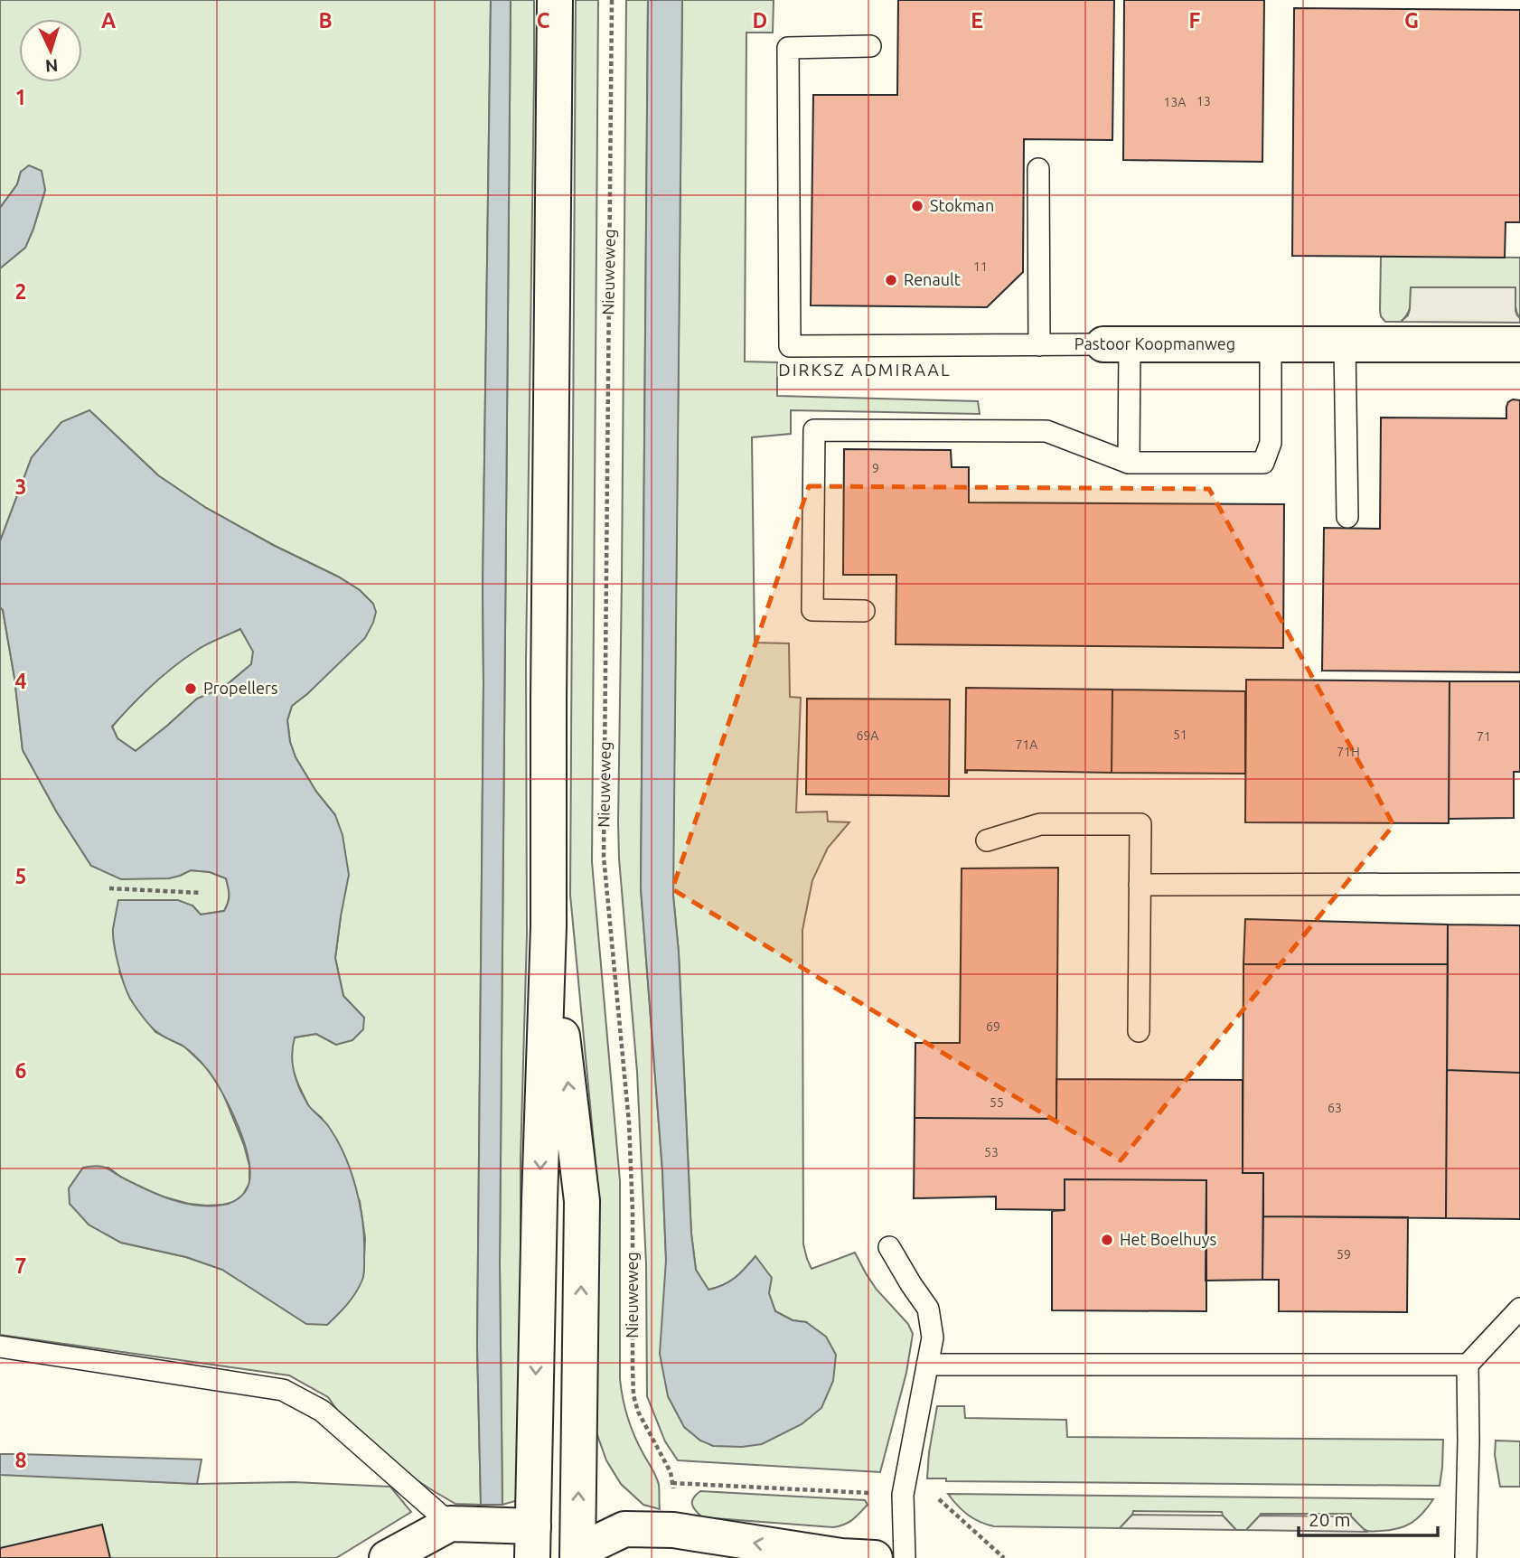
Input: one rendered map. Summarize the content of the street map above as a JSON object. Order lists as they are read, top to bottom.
{
  "streets": {
    "street": ["Pastoor Koopmanweg"],
    "path": ["Nieuweweg"]
  },
  "districts": ["DIRKSZ ADMIRAAL"],
  "places": [
    "Stokman",
    "Renault",
    "Propellers",
    "Het Boelhuys"
  ],
  "house_numbers": [
    "13",
    "13A",
    "11",
    "9",
    "51",
    "69A",
    "71",
    "71A",
    "71H",
    "69",
    "55",
    "63",
    "53",
    "59"
  ],
  "scale_bar": "20 m",
  "north": "bottom",
  "grid": {
    "columns": [
      "A",
      "B",
      "C",
      "D",
      "E",
      "F",
      "G"
    ],
    "rows": [
      "1",
      "2",
      "3",
      "4",
      "5",
      "6",
      "7",
      "8"
    ]
  }
}
